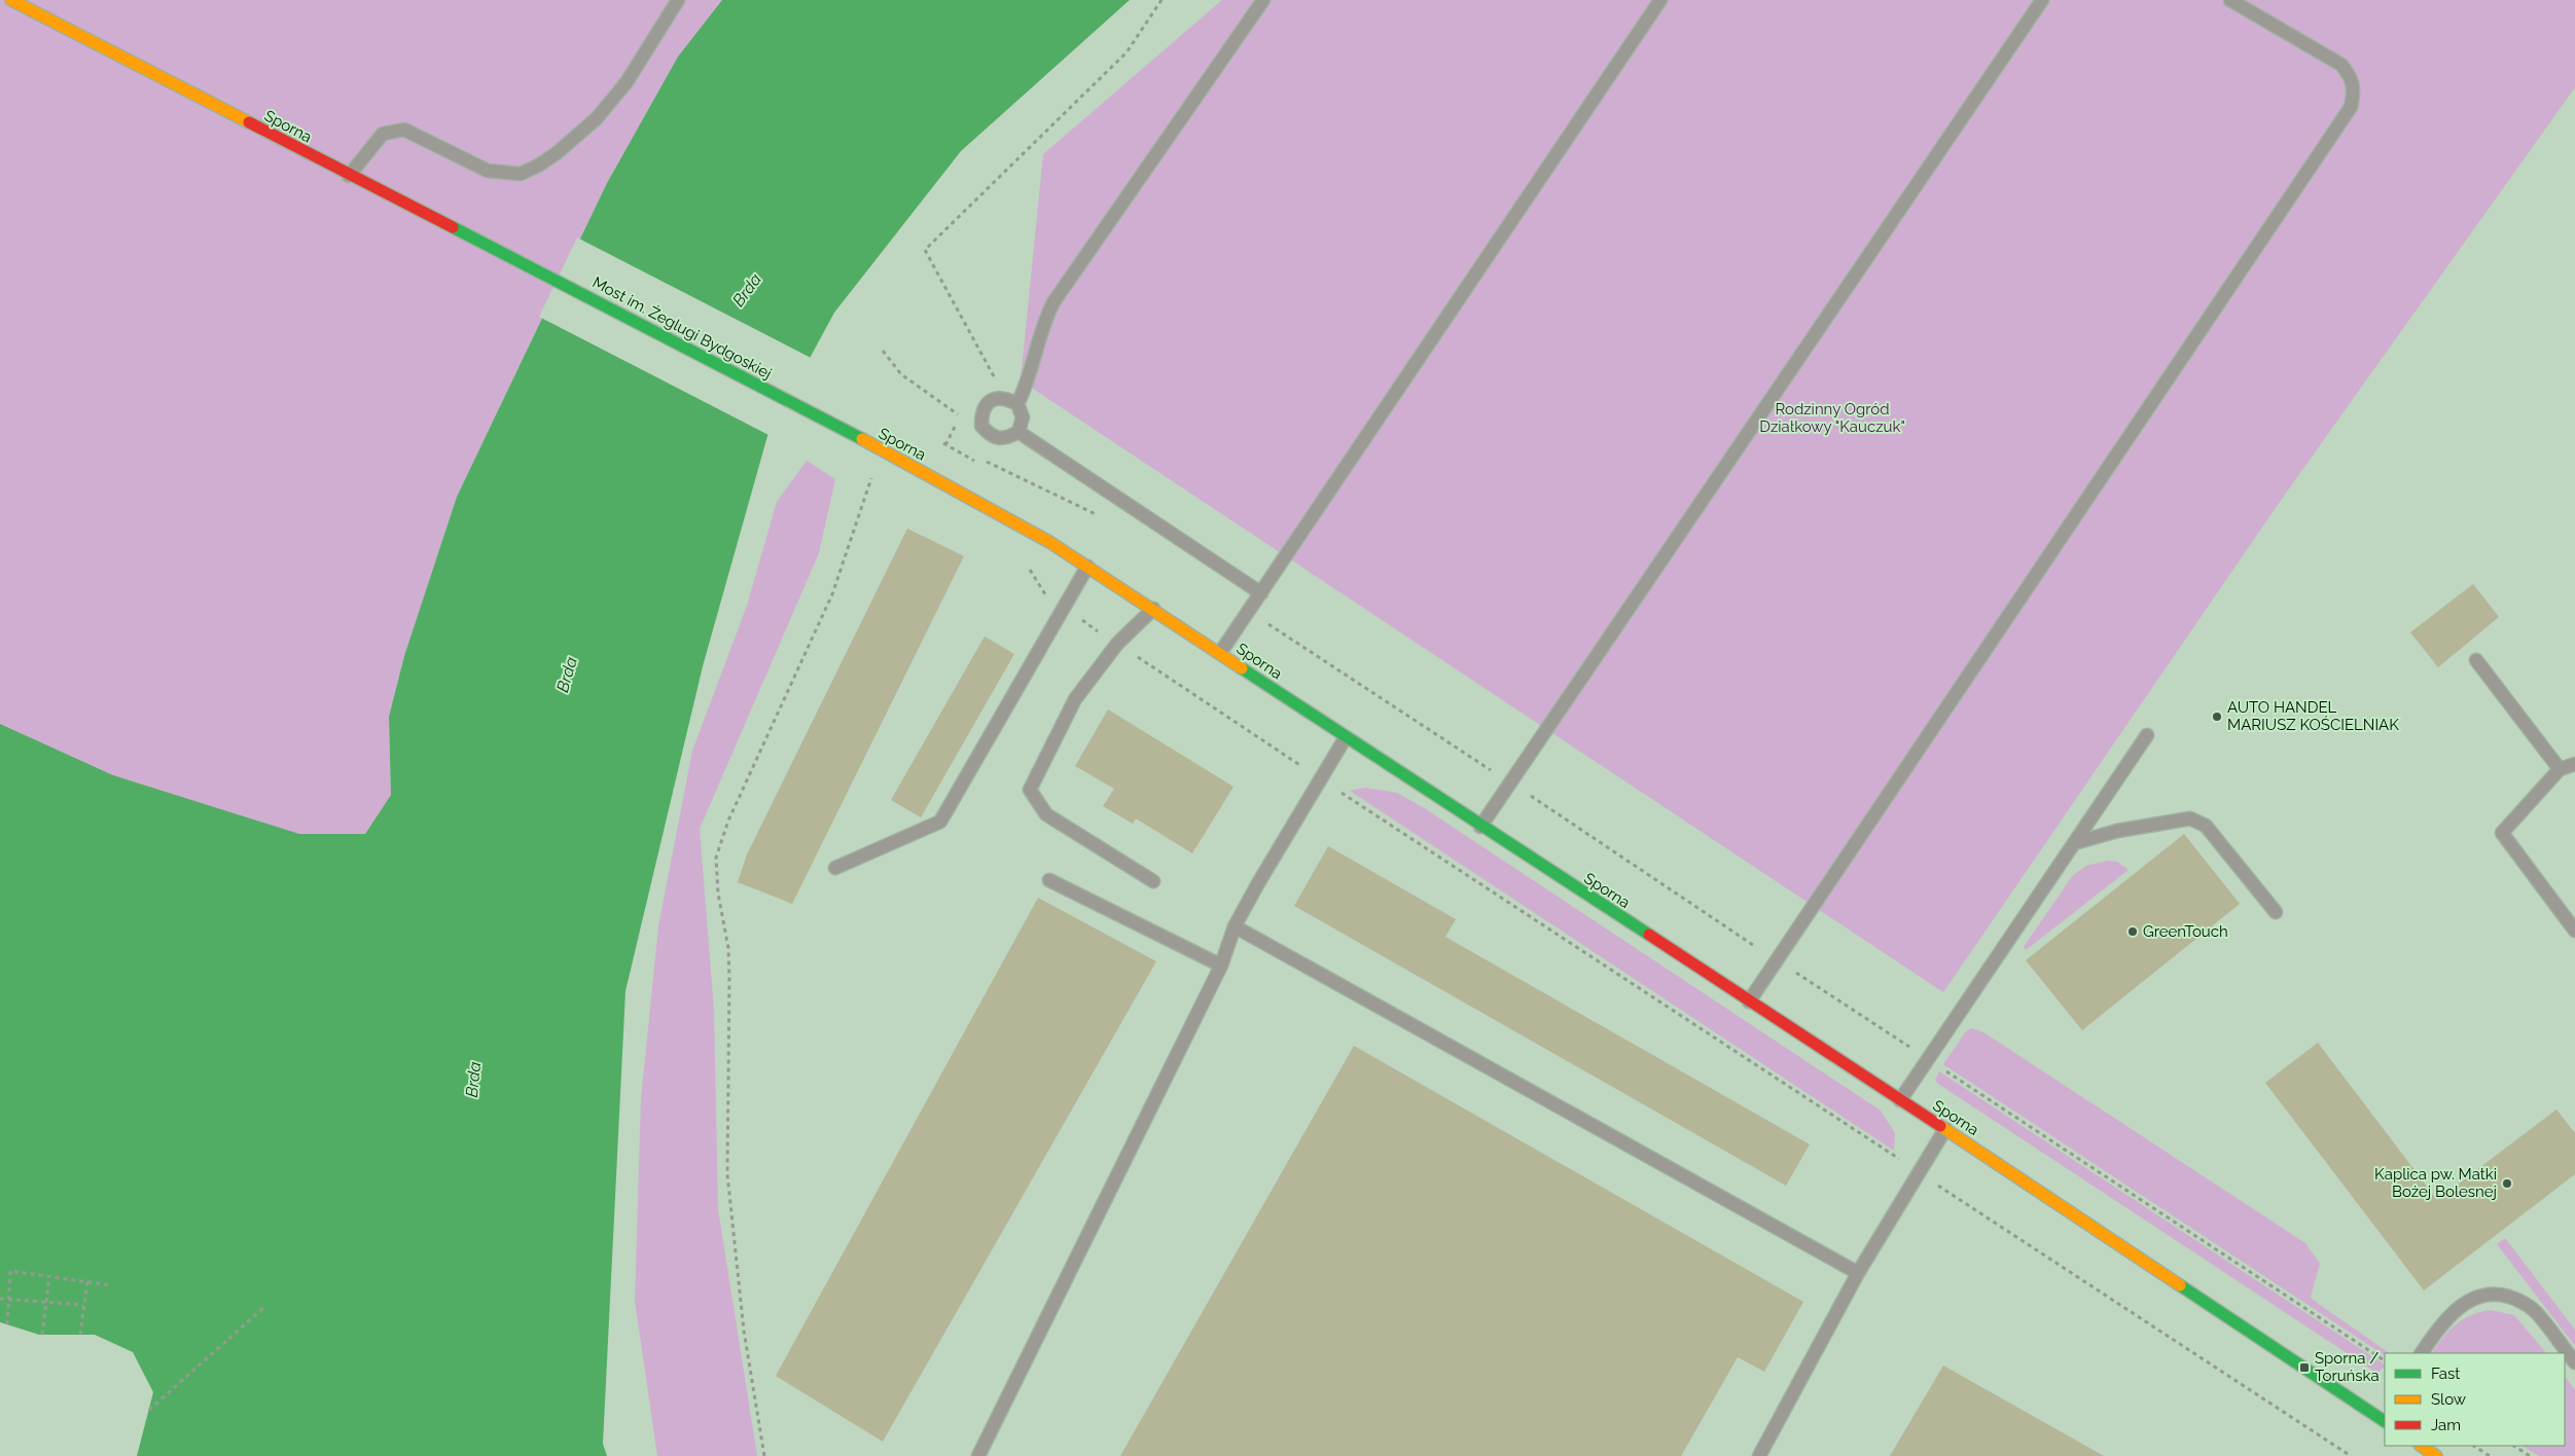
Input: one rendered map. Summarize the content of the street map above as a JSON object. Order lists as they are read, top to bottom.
{
  "streets": {
    "street": ["Sporna", "Most im. Żeglugi Bydgoskiej"]
  },
  "crossings": [
    ["Sporna", "Most im. Żeglugi Bydgoskiej"]
  ],
  "water": ["Brda"],
  "parks": ["Rodzinny Ogród Działkowy \"Kauczuk\""],
  "places": {
    "other": ["AUTO HANDEL MARIUSZ KOŚCIELNIAK", "GreenTouch", "Kaplica pw. Matki Bożej Bolesnej"],
    "transit": ["Sporna / Toruńska"]
  },
  "legend": ["Fast", "Slow", "Jam"]
}
